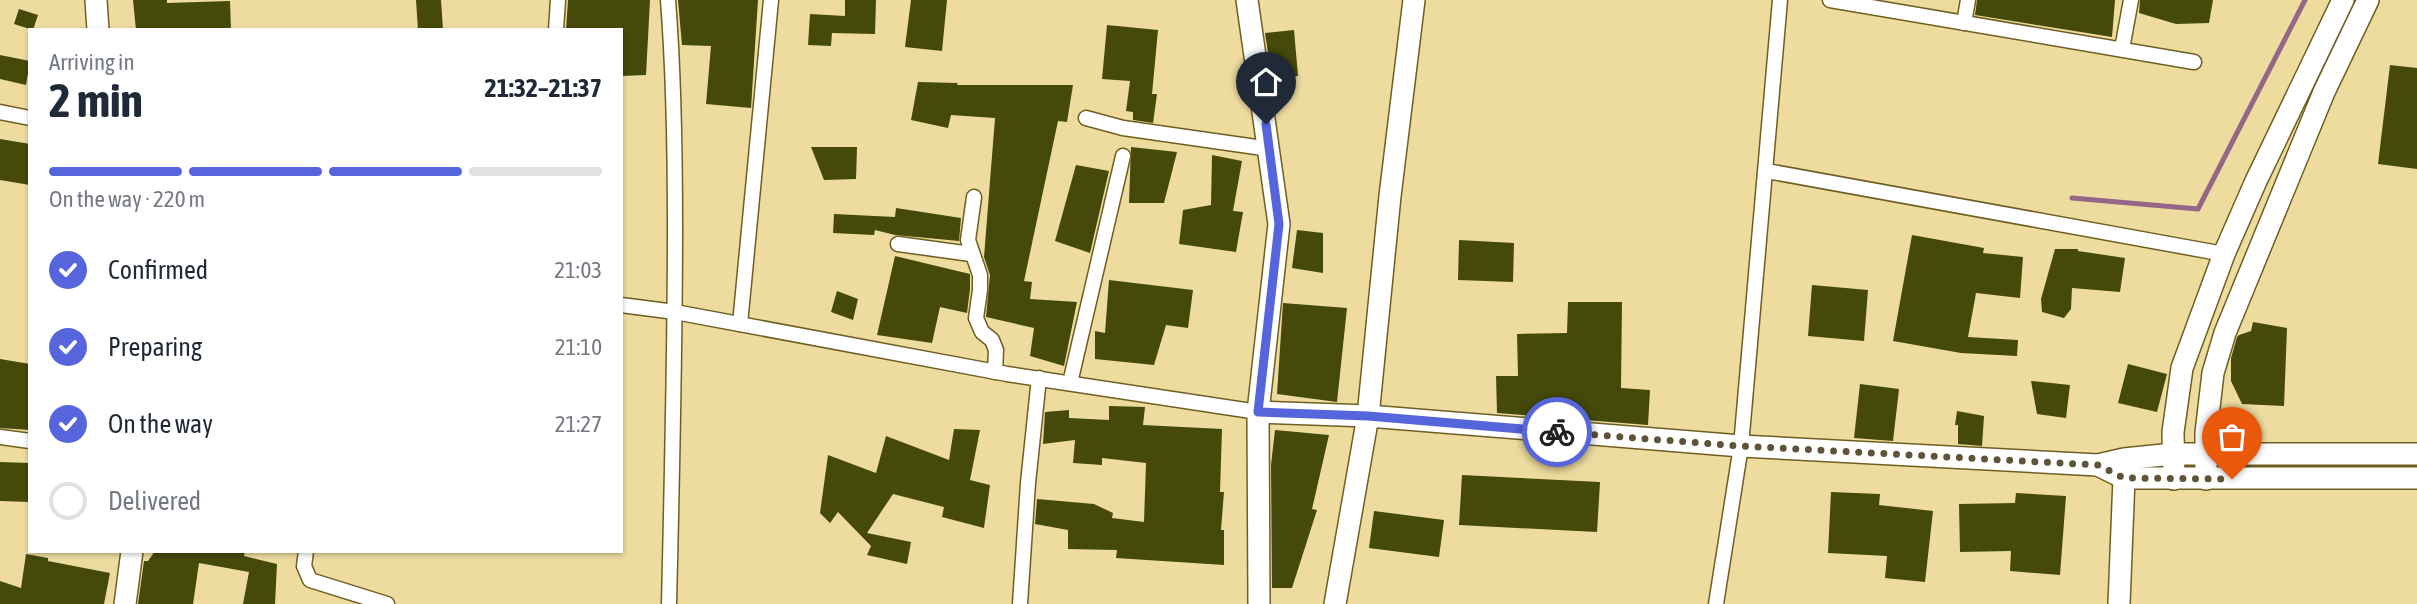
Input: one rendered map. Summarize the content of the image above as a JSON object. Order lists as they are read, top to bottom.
{
  "page": {
    "heading": ["2 min", "Arriving in", "21:32–21:37"],
    "bar": "On the way · 220 m",
    "list": [
      ["Confirmed", "21:03"],
      ["Preparing", "21:10"],
      ["On the way", "21:27"],
      "Delivered"
    ]
  }
}
